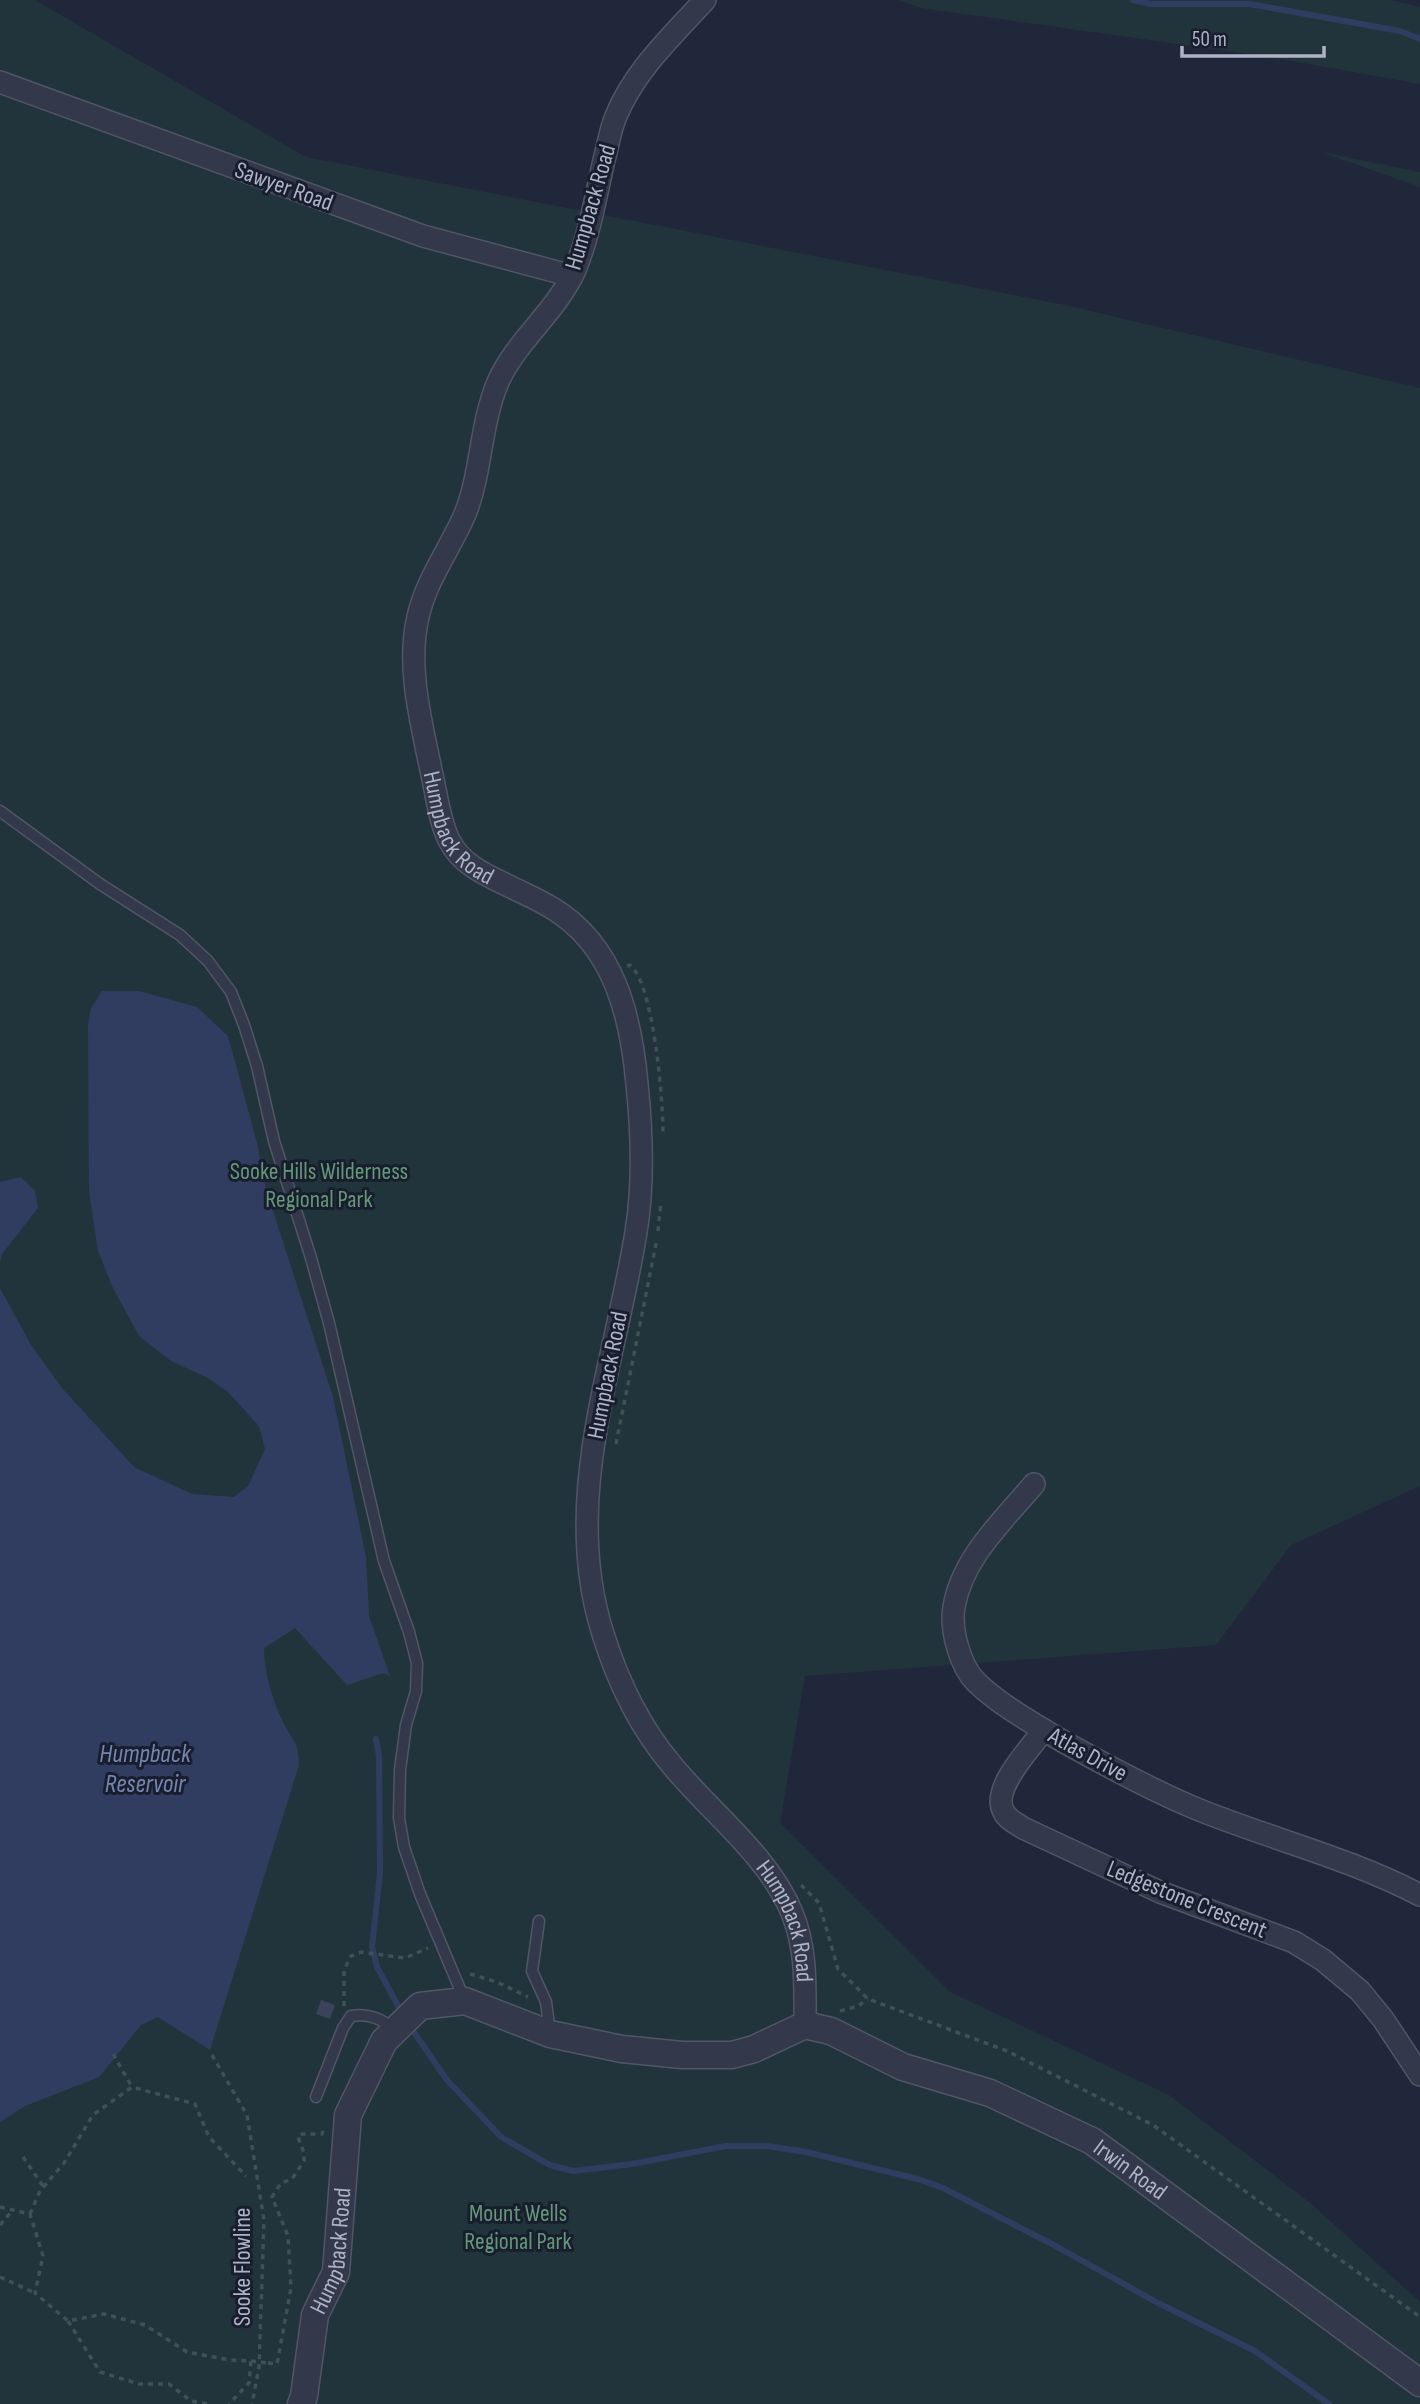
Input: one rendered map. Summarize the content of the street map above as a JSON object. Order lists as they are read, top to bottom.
{
  "streets": {
    "street": [
      "Sawyer Road",
      "Humpback Road",
      "Atlas Drive",
      "Ledgestone Crescent",
      "Irwin Road"
    ],
    "path": ["Sooke Flowline"]
  },
  "crossings": [
    ["Sawyer Road", "Humpback Road"],
    ["Humpback Road", "Irwin Road"],
    ["Atlas Drive", "Ledgestone Crescent"]
  ],
  "water": ["Humpback Reservoir"],
  "parks": ["Sooke Hills Wilderness Regional Park", "Mount Wells Regional Park"],
  "scale_bar": "50 m"
}
